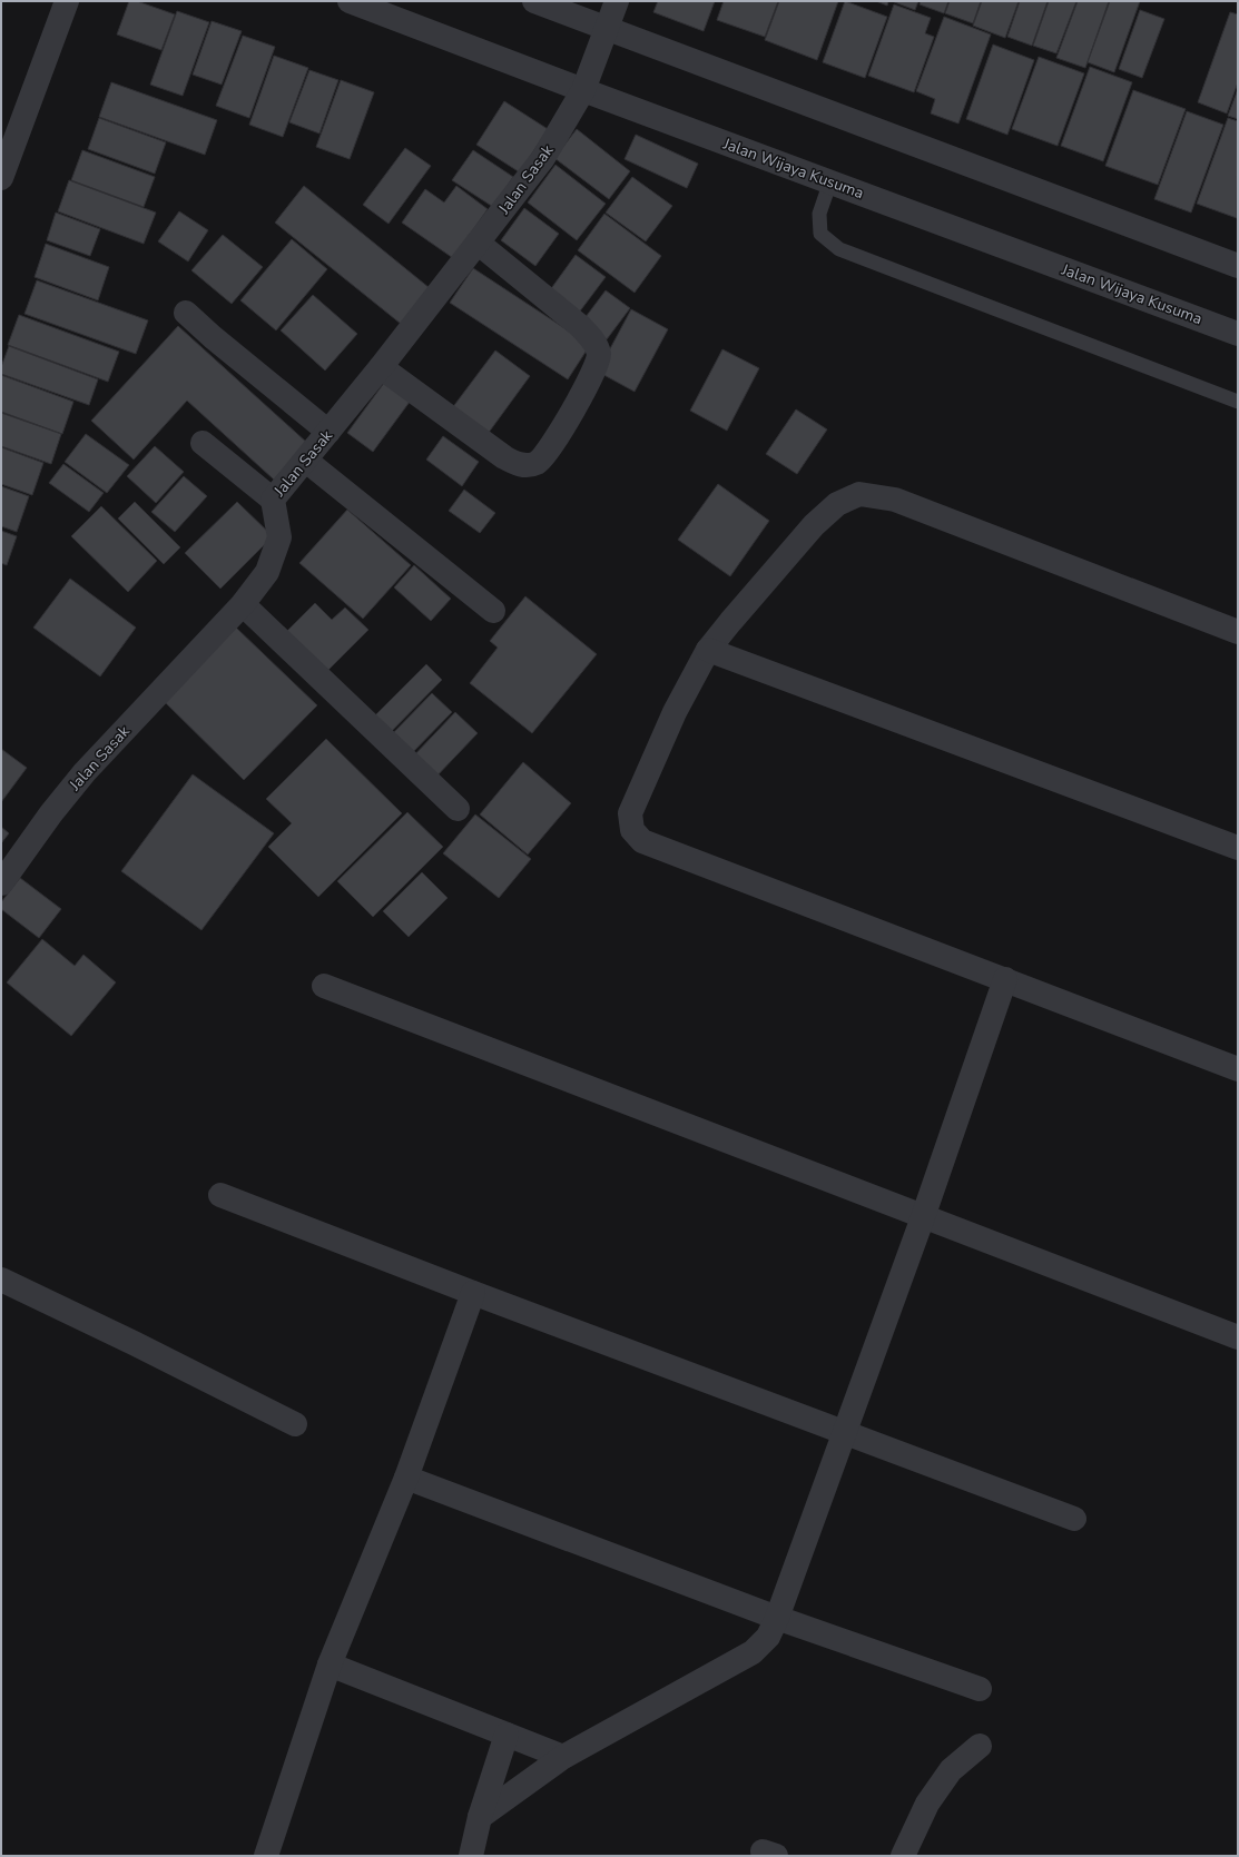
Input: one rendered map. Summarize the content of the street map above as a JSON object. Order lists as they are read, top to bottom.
{
  "streets": {
    "street": ["Jalan Wijaya Kusuma", "Jalan Sasak"]
  },
  "crossings": [
    ["Jalan Wijaya Kusuma", "Jalan Sasak"]
  ]
}
